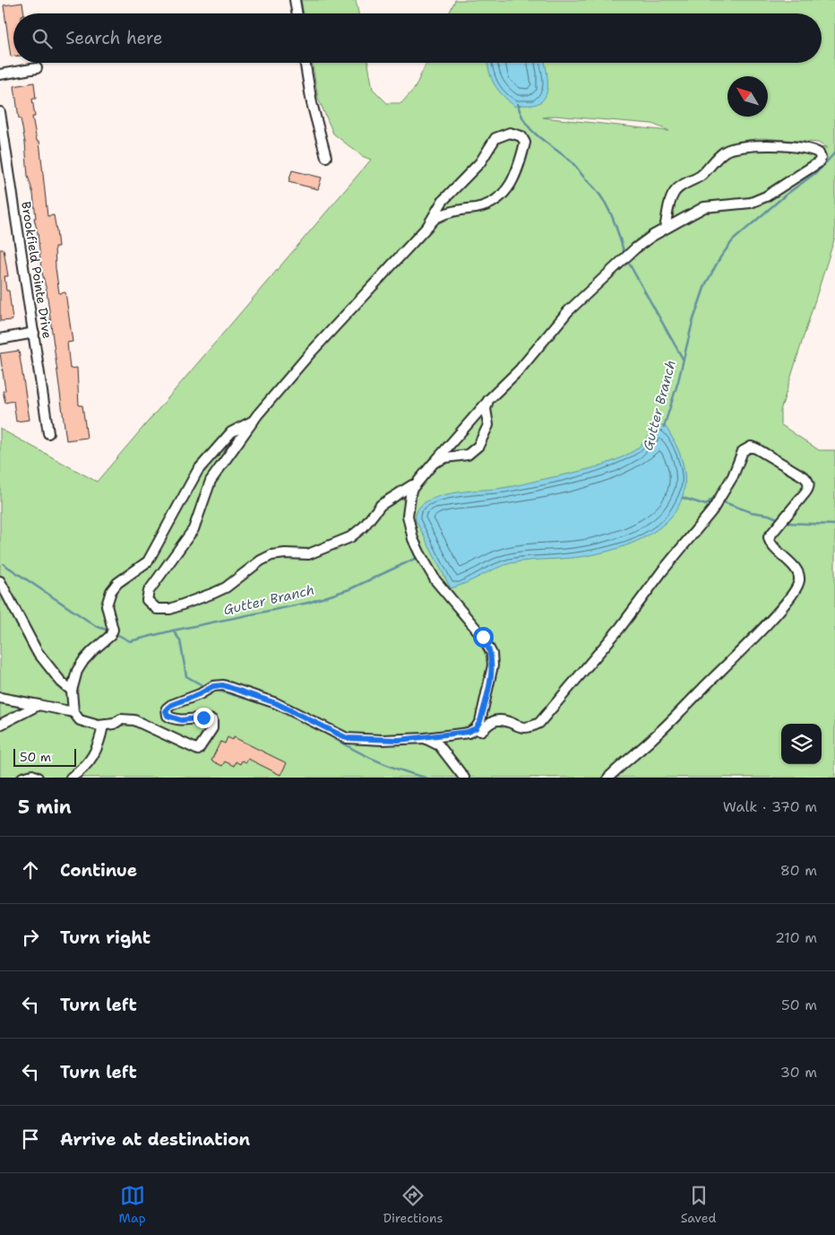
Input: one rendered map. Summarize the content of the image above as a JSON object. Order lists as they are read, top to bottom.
{
  "streets": {
    "street": ["Brookfield Pointe Drive"]
  },
  "water": ["Gutter Branch"],
  "scale_bar": "50 m",
  "north": "top left",
  "page": {
    "search": "Search here",
    "scale": "50 m",
    "heading": ["5 min", "Walk · 370 m"],
    "list": [
      ["Continue", "80 m"],
      ["Turn right", "210 m"],
      ["Turn left", "50 m"],
      ["Turn left", "30 m"],
      "Arrive at destination"
    ],
    "nav": ["Map", "Directions", "Saved"]
  }
}
